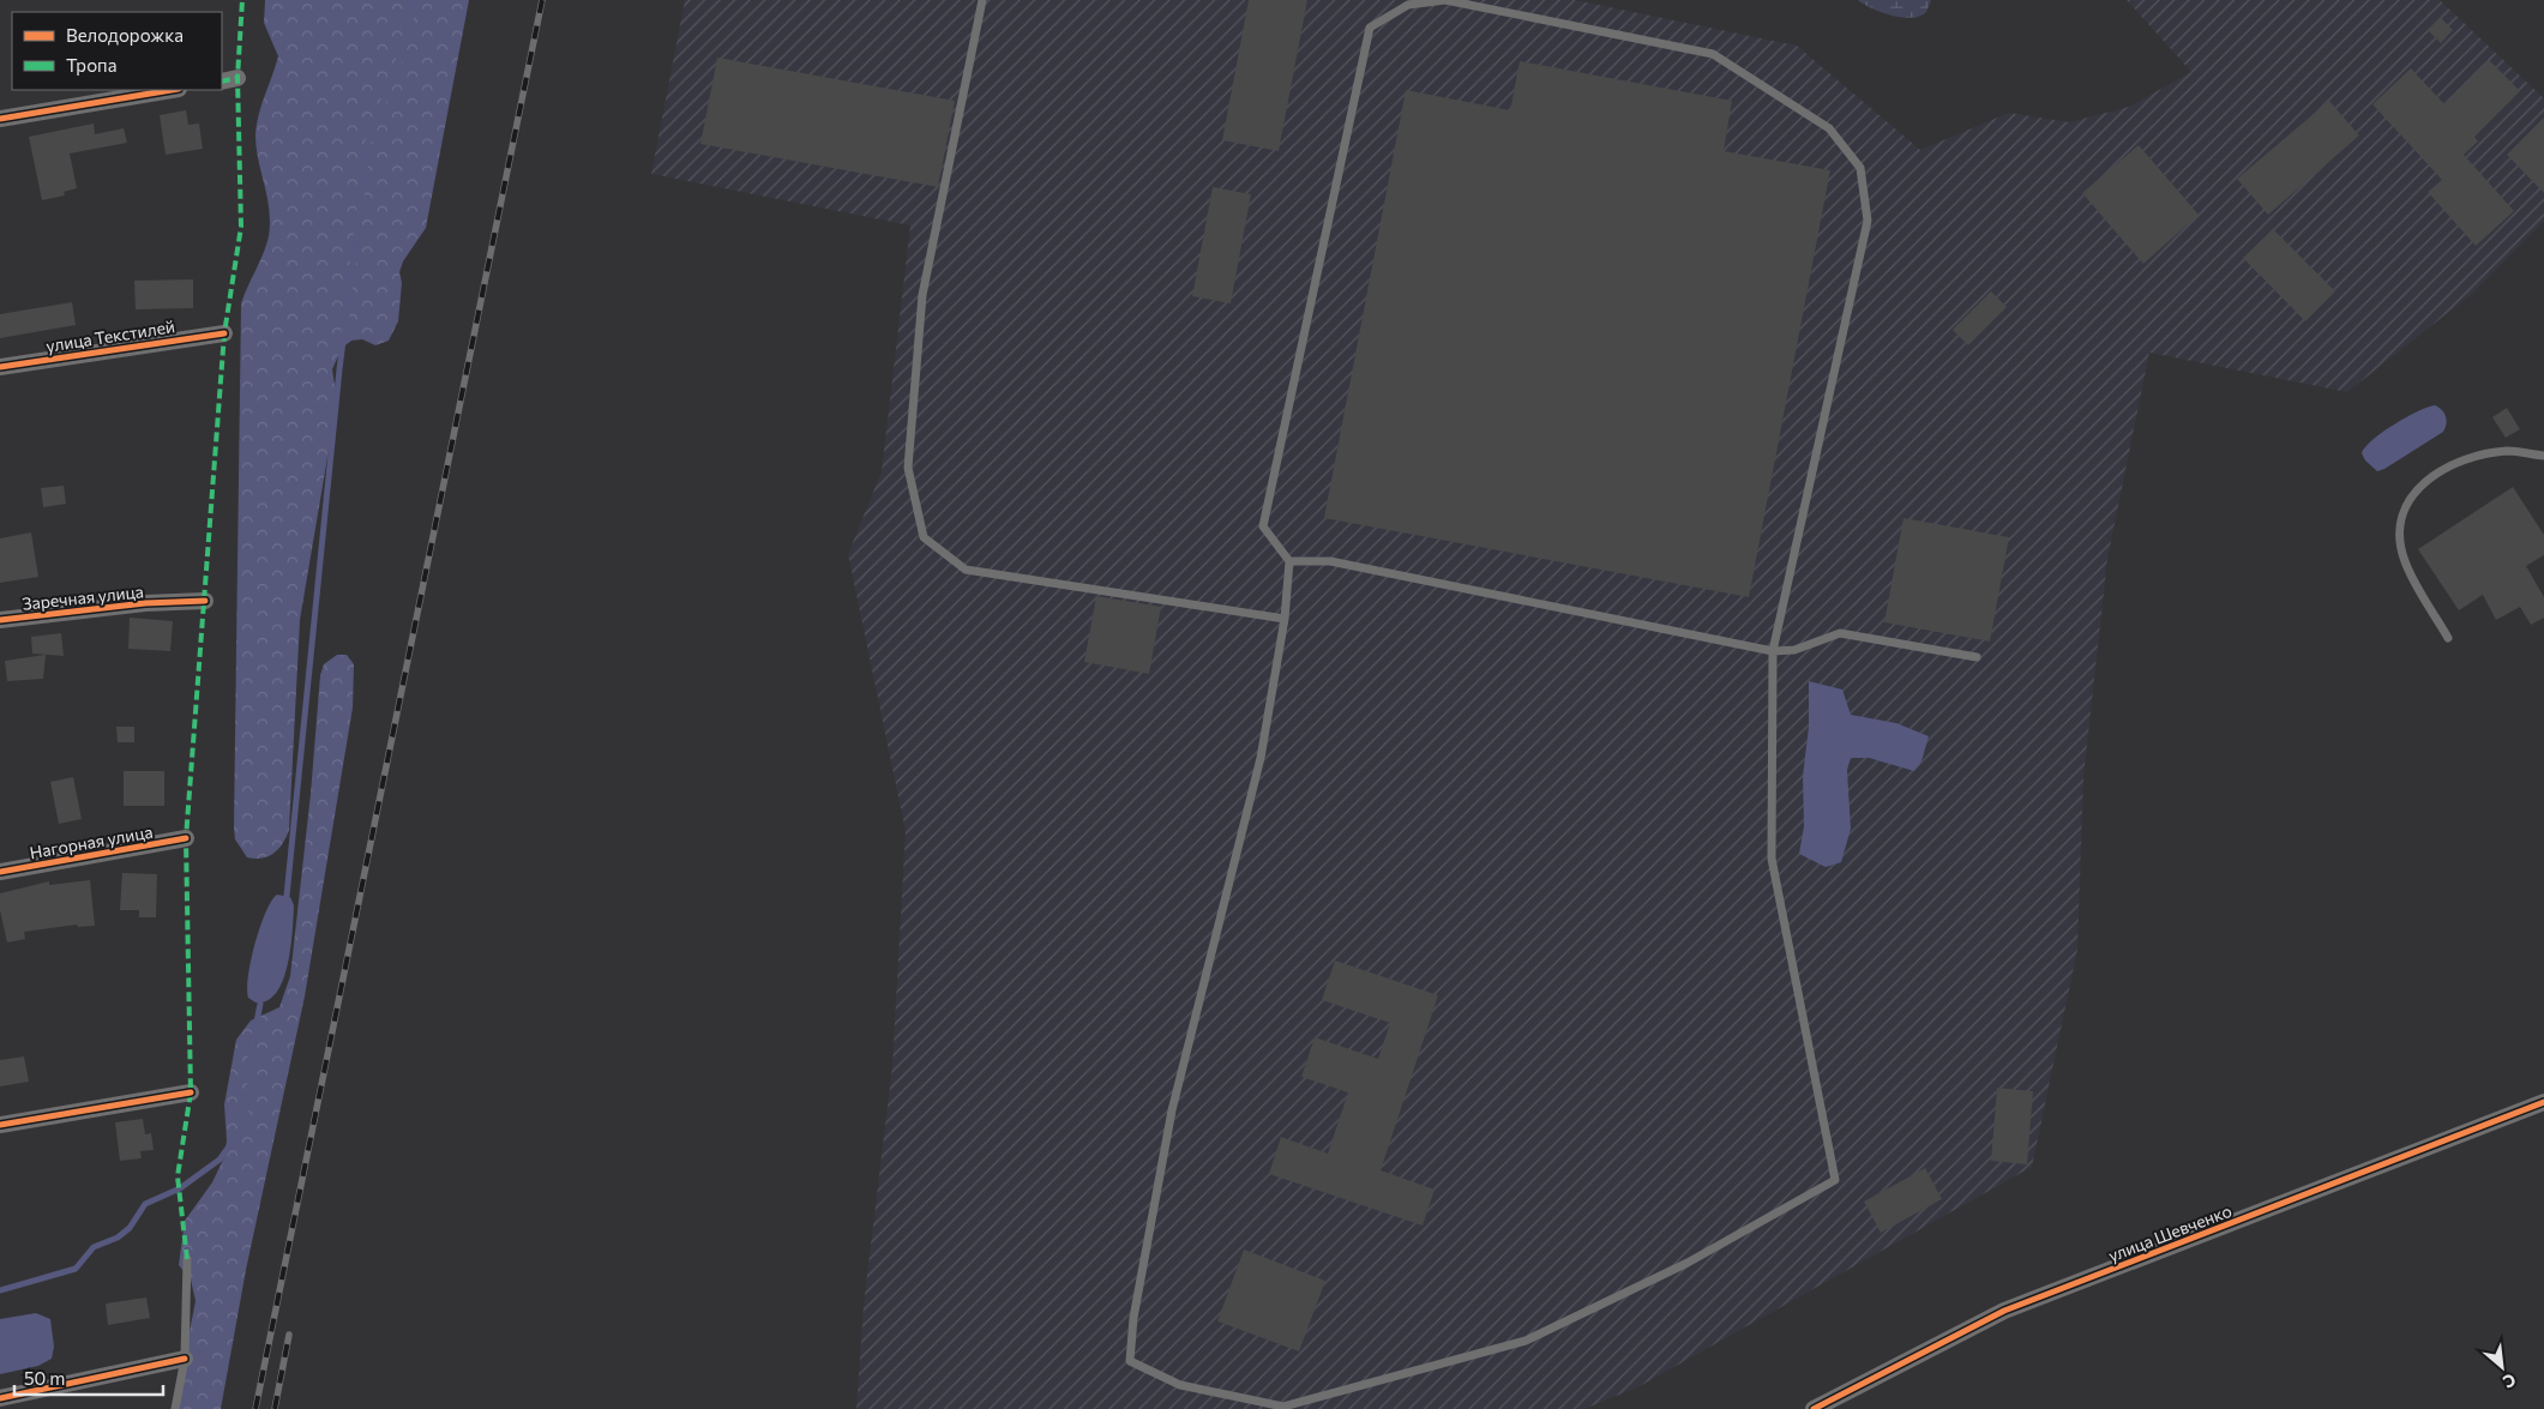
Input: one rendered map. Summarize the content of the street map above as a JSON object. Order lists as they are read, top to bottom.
{
  "streets": {
    "street": [
      "улица Текстилей",
      "Заречная улица",
      "Нагорная улица",
      "улица Шевченко"
    ]
  },
  "legend": ["Велодорожка", "Тропа"],
  "scale_bar": "50 m",
  "north": "bottom right"
}
